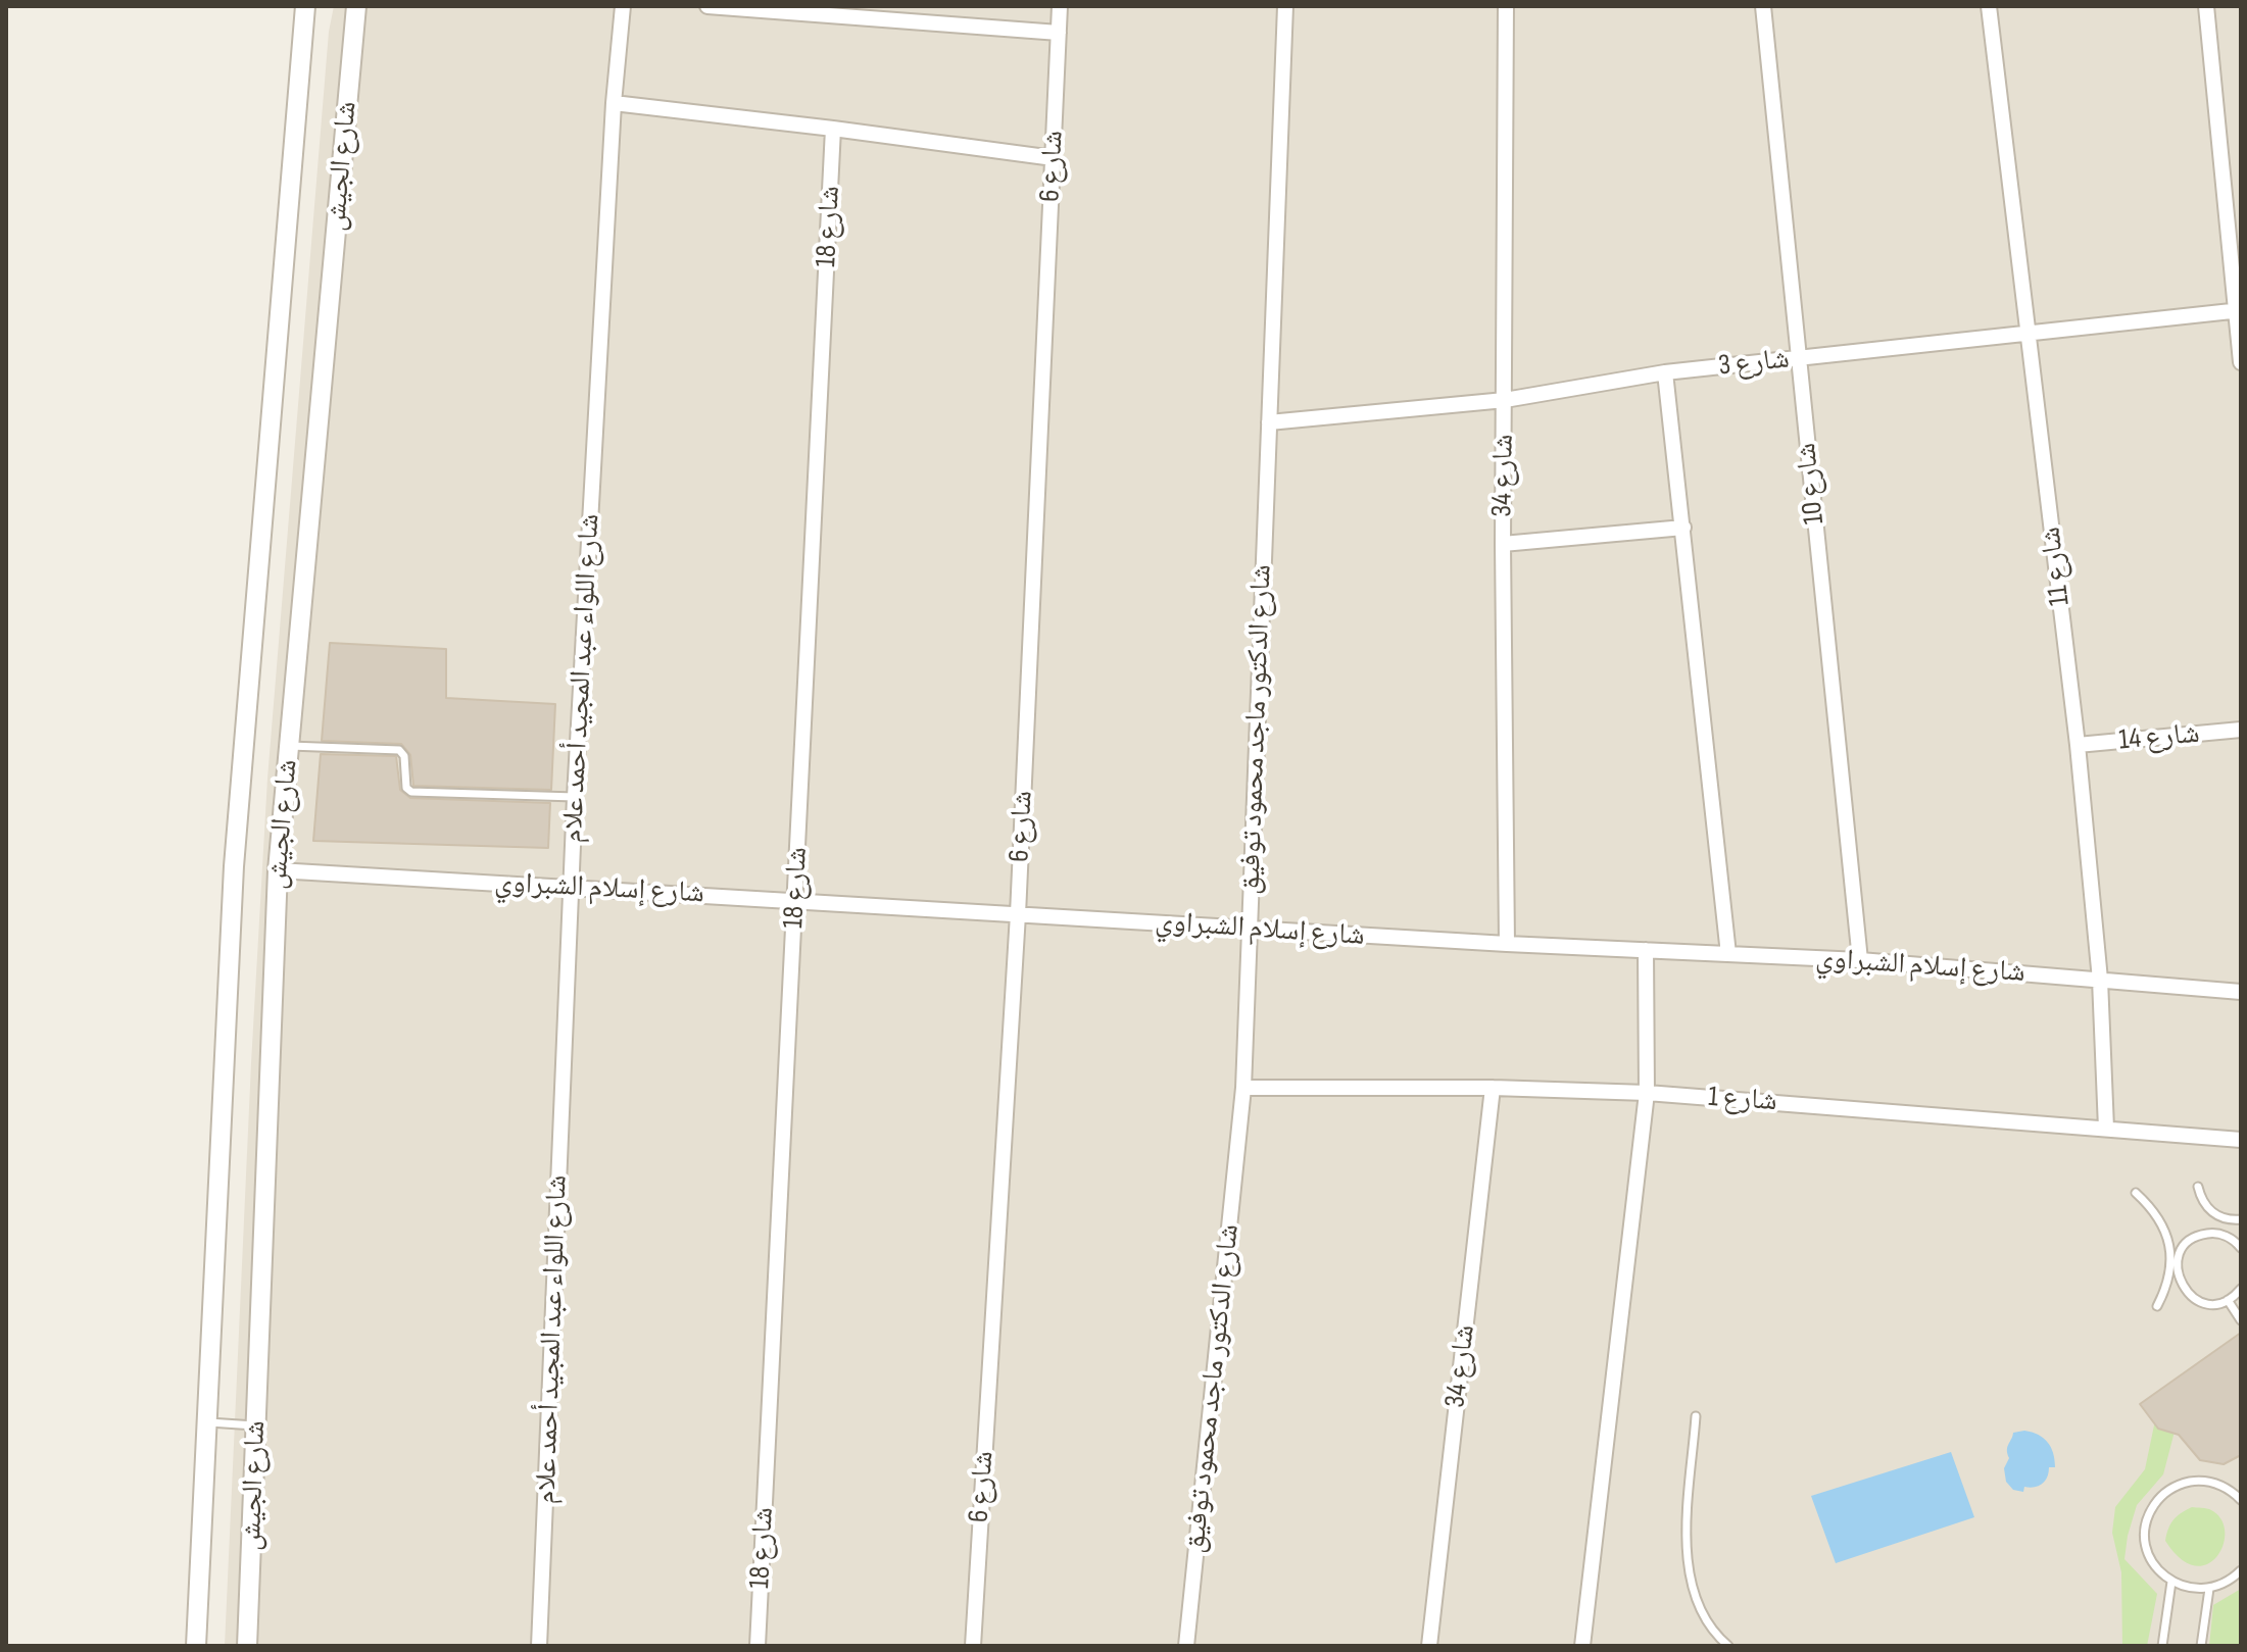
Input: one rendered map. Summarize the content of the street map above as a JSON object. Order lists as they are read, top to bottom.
{
  "streets": {
    "street": [
      "شارع الجيش",
      "شارع 6",
      "شارع 18",
      "شارع 3",
      "شارع 34",
      "شارع 10",
      "شارع 11",
      "شارع اللواء عبد المجيد أحمد علام",
      "شارع الدكتور ماجد محمود توفيق",
      "شارع 14",
      "شارع إسلام الشبراوي",
      "شارع 1"
    ]
  },
  "crossings": [
    ["شارع الجيش", "شارع إسلام الشبراوي"],
    ["شارع 6", "شارع إسلام الشبراوي"],
    ["شارع 18", "شارع إسلام الشبراوي"],
    ["شارع 3", "شارع 34"],
    ["شارع 3", "شارع 10"],
    ["شارع 3", "شارع 11"],
    ["شارع 3", "شارع الدكتور ماجد محمود توفيق"],
    ["شارع 34", "شارع إسلام الشبراوي"],
    ["شارع 34", "شارع 1"],
    ["شارع 10", "شارع إسلام الشبراوي"],
    ["شارع 11", "شارع 14"],
    ["شارع 11", "شارع إسلام الشبراوي"],
    ["شارع 11", "شارع 1"],
    ["شارع اللواء عبد المجيد أحمد علام", "شارع إسلام الشبراوي"],
    ["شارع الدكتور ماجد محمود توفيق", "شارع إسلام الشبراوي"],
    ["شارع الدكتور ماجد محمود توفيق", "شارع 1"]
  ]
}
